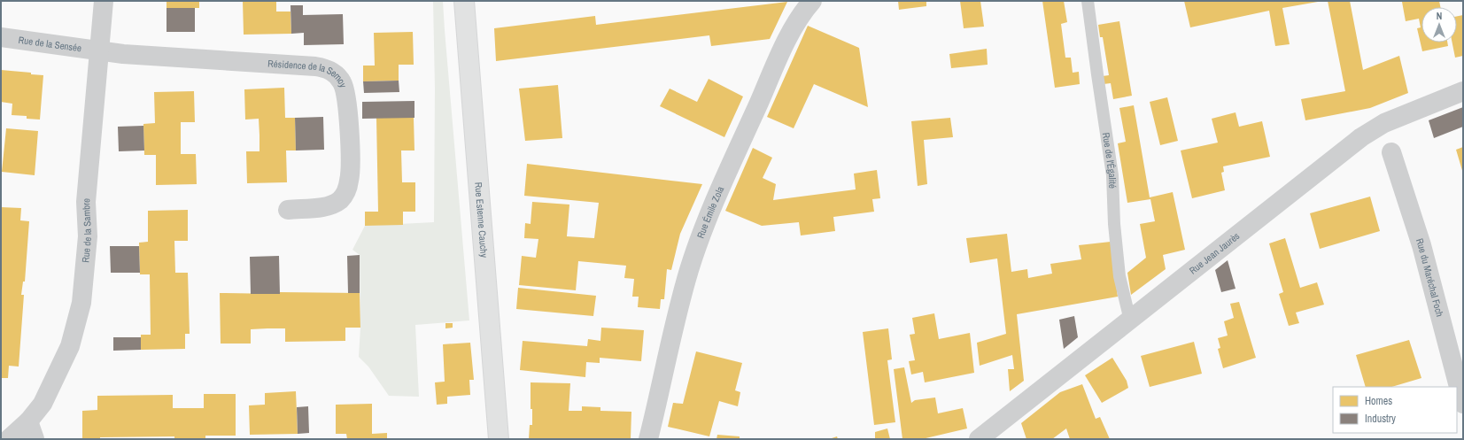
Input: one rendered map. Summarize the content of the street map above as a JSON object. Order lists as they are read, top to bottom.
{
  "streets": {
    "main road": ["Rue Estenne Cauchy"],
    "street": [
      "Rue de la Sensée",
      "Résidence de la Semoy",
      "Rue Émile Zola",
      "Rue de la Sambre",
      "Rue Jean Jaurès",
      "Rue du Maréchal Foch"
    ],
    "lane": ["Rue de l'Égalité"]
  },
  "crossings": [
    ["Rue de la Sensée", "Résidence de la Semoy"],
    ["Rue de la Sensée", "Rue de la Sambre"],
    ["Résidence de la Semoy", "Rue de la Sambre"],
    ["Rue de l'Égalité", "Rue Jean Jaurès"]
  ],
  "legend": ["Homes", "Industry"],
  "north": "top"
}
